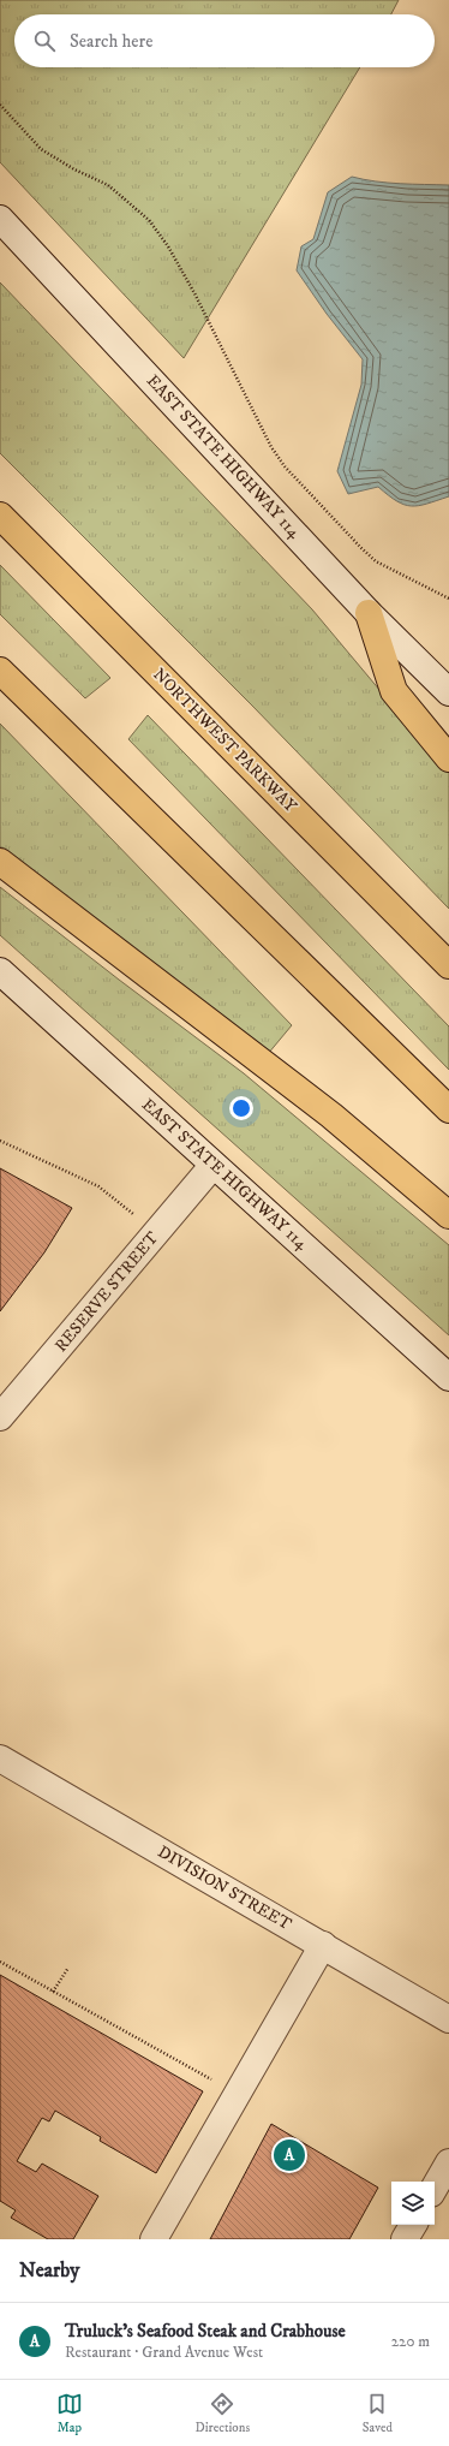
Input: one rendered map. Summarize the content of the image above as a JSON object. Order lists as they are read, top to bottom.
{
  "streets": {
    "highway": ["NORTHWEST PARKWAY"],
    "main road": ["EAST STATE HIGHWAY 114", "RESERVE STREET", "DIVISION STREET"]
  },
  "crossings": [
    ["EAST STATE HIGHWAY 114", "RESERVE STREET"]
  ],
  "page": {
    "search": "Search here",
    "pins": "A",
    "heading": "Nearby",
    "list": [
      {
        "mark": "A",
        "name": "Truluck's Seafood Steak and Crabhouse",
        "note": "Restaurant · Grand Avenue West",
        "value": "220 m"
      }
    ],
    "nav": ["Map", "Directions", "Saved"]
  }
}
